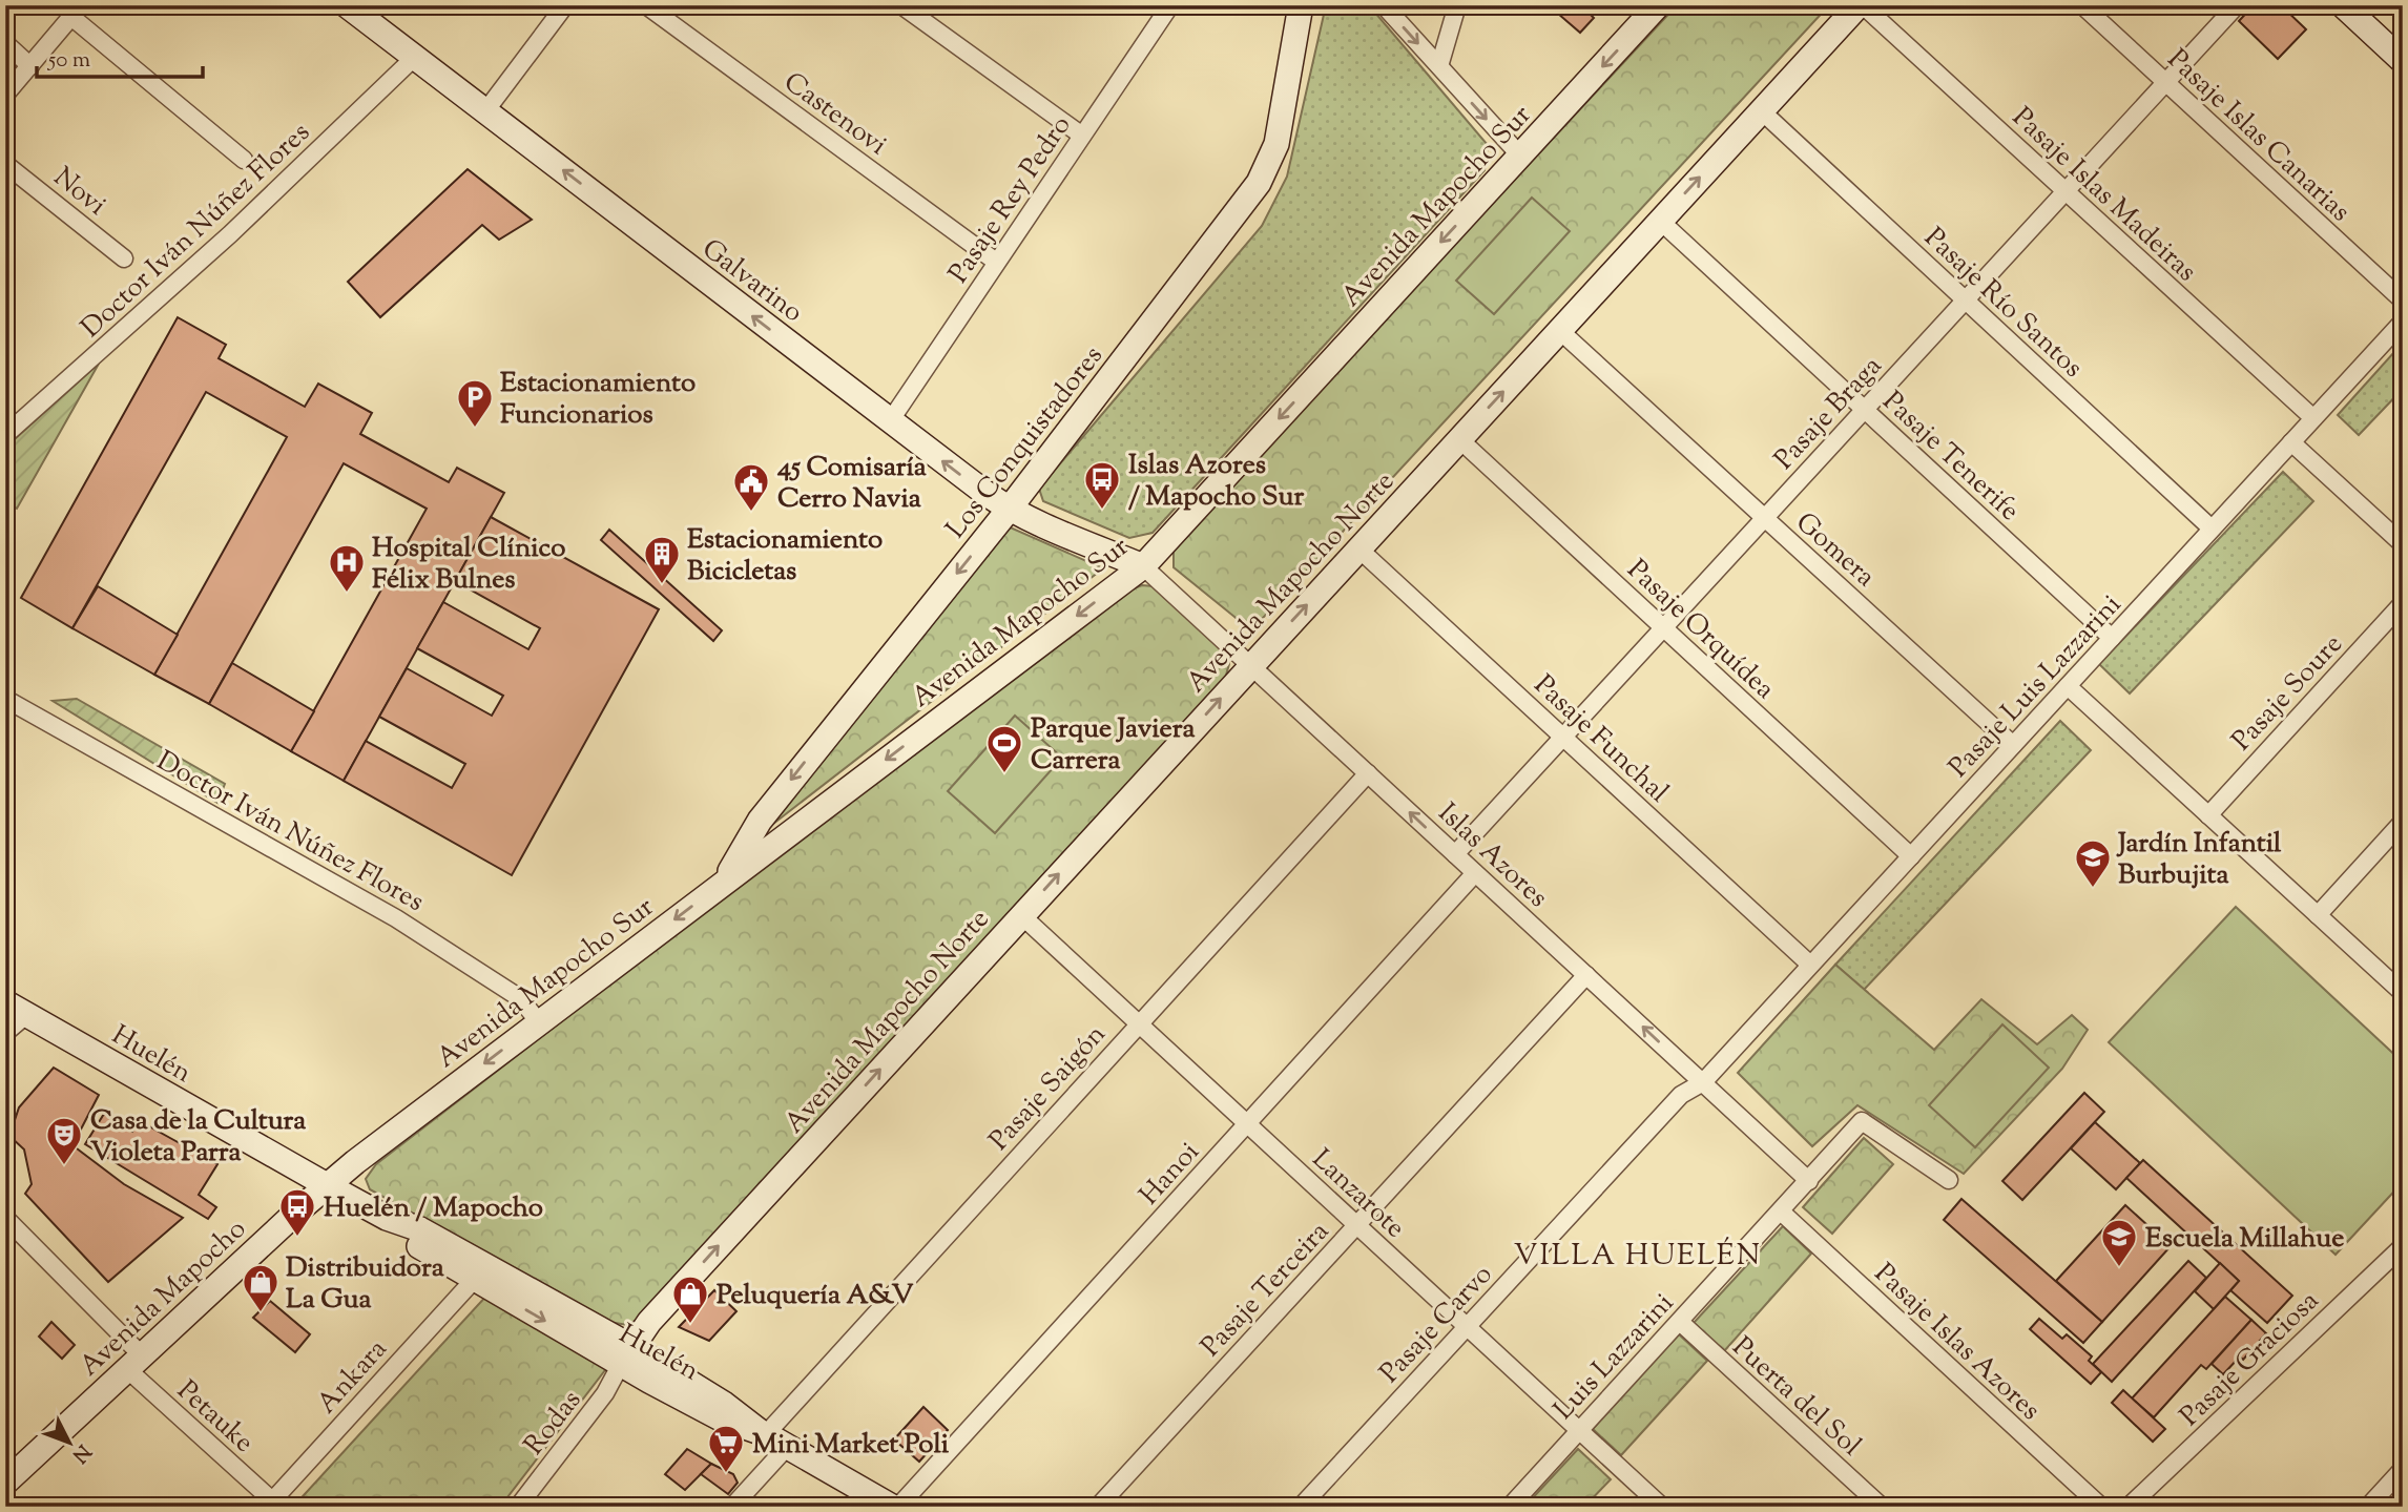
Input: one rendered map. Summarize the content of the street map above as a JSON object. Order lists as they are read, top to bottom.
{
  "streets": {
    "main road": [
      "Avenida Mapocho Sur",
      "Galvarino",
      "Los Conquistadores",
      "Avenida Mapocho Norte",
      "Huelén",
      "Avenida Mapocho"
    ],
    "street": [
      "Castenovi",
      "Pasaje Islas Canarias",
      "Novi",
      "Pasaje Islas Madeiras",
      "Pasaje Rey Pedro",
      "Doctor Iván Núñez Flores",
      "Pasaje Río Santos",
      "Pasaje Braga",
      "Pasaje Tenerife",
      "Gomera",
      "Pasaje Orquídea",
      "Pasaje Luis Lazzarini",
      "Pasaje Soure",
      "Pasaje Funchal",
      "Islas Azores",
      "Pasaje Saigón",
      "Hanoi",
      "Lanzarote",
      "Pasaje Terceira",
      "Pasaje Carvo",
      "Pasaje Islas Azores",
      "Luis Lazzarini",
      "Pasaje Graciosa",
      "Ankara",
      "Puerta del Sol",
      "Petauke",
      "Rodas"
    ]
  },
  "crossings": [
    ["Castenovi", "Pasaje Rey Pedro"],
    ["Pasaje Islas Canarias", "Pasaje Braga"],
    ["Pasaje Islas Madeiras", "Pasaje Braga"],
    ["Pasaje Islas Madeiras", "Avenida Mapocho Norte"],
    ["Pasaje Islas Madeiras", "Pasaje Luis Lazzarini"],
    ["Pasaje Rey Pedro", "Galvarino"],
    ["Avenida Mapocho Sur", "Doctor Iván Núñez Flores"],
    ["Avenida Mapocho Sur", "Galvarino"],
    ["Avenida Mapocho Sur", "Los Conquistadores"],
    ["Avenida Mapocho Sur", "Islas Azores"],
    ["Avenida Mapocho Sur", "Huelén"],
    ["Avenida Mapocho Sur", "Avenida Mapocho"],
    ["Doctor Iván Núñez Flores", "Galvarino"],
    ["Galvarino", "Los Conquistadores"],
    ["Galvarino", "Islas Azores"],
    ["Pasaje Río Santos", "Pasaje Braga"],
    ["Pasaje Río Santos", "Avenida Mapocho Norte"],
    ["Pasaje Río Santos", "Pasaje Luis Lazzarini"],
    ["Pasaje Braga", "Pasaje Tenerife"],
    ["Pasaje Braga", "Gomera"],
    ["Pasaje Braga", "Pasaje Orquídea"],
    ["Pasaje Braga", "Pasaje Funchal"],
    ["Pasaje Braga", "Islas Azores"],
    ["Pasaje Tenerife", "Avenida Mapocho Norte"],
    ["Pasaje Tenerife", "Pasaje Luis Lazzarini"],
    ["Gomera", "Avenida Mapocho Norte"],
    ["Gomera", "Pasaje Luis Lazzarini"],
    ["Avenida Mapocho Norte", "Pasaje Orquídea"],
    ["Avenida Mapocho Norte", "Pasaje Funchal"],
    ["Avenida Mapocho Norte", "Islas Azores"],
    ["Avenida Mapocho Norte", "Huelén"],
    ["Avenida Mapocho Norte", "Lanzarote"],
    ["Avenida Mapocho Norte", "Rodas"],
    ["Pasaje Orquídea", "Pasaje Luis Lazzarini"],
    ["Pasaje Luis Lazzarini", "Pasaje Funchal"],
    ["Pasaje Luis Lazzarini", "Islas Azores"],
    ["Pasaje Luis Lazzarini", "Pasaje Carvo"],
    ["Islas Azores", "Pasaje Saigón"],
    ["Islas Azores", "Hanoi"],
    ["Islas Azores", "Pasaje Terceira"],
    ["Islas Azores", "Pasaje Carvo"],
    ["Islas Azores", "Luis Lazzarini"],
    ["Huelén", "Pasaje Saigón"],
    ["Huelén", "Avenida Mapocho"],
    ["Huelén", "Ankara"],
    ["Huelén", "Rodas"],
    ["Pasaje Saigón", "Lanzarote"],
    ["Hanoi", "Lanzarote"],
    ["Lanzarote", "Pasaje Terceira"],
    ["Lanzarote", "Pasaje Carvo"],
    ["Lanzarote", "Luis Lazzarini"],
    ["Avenida Mapocho", "Petauke"],
    ["Pasaje Islas Azores", "Luis Lazzarini"],
    ["Luis Lazzarini", "Puerta del Sol"],
    ["Ankara", "Petauke"]
  ],
  "one_way": [
    "Avenida Mapocho Sur",
    "Galvarino",
    "Los Conquistadores",
    "Avenida Mapocho Norte"
  ],
  "districts": ["VILLA HUELÉN"],
  "places": {
    "parking": ["Estacionamiento Funcionarios"],
    "bus stop": ["Islas Azores / Mapocho Sur", "Huelén / Mapocho"],
    "public building": ["45 Comisaría Cerro Navia"],
    "building": ["Estacionamiento Bicicletas"],
    "hospital": ["Hospital Clínico Félix Bulnes"],
    "sports": ["Parque Javiera Carrera"],
    "school or university": ["Jardín Infantil Burbujita", "Escuela Millahue"],
    "theatre": ["Casa de la Cultura Violeta Parra"],
    "shop": ["Distribuidora La Gua", "Peluquería A&V"],
    "supermarket": ["Mini Market Poli"]
  },
  "scale_bar": "50 m",
  "north": "bottom right"
}
